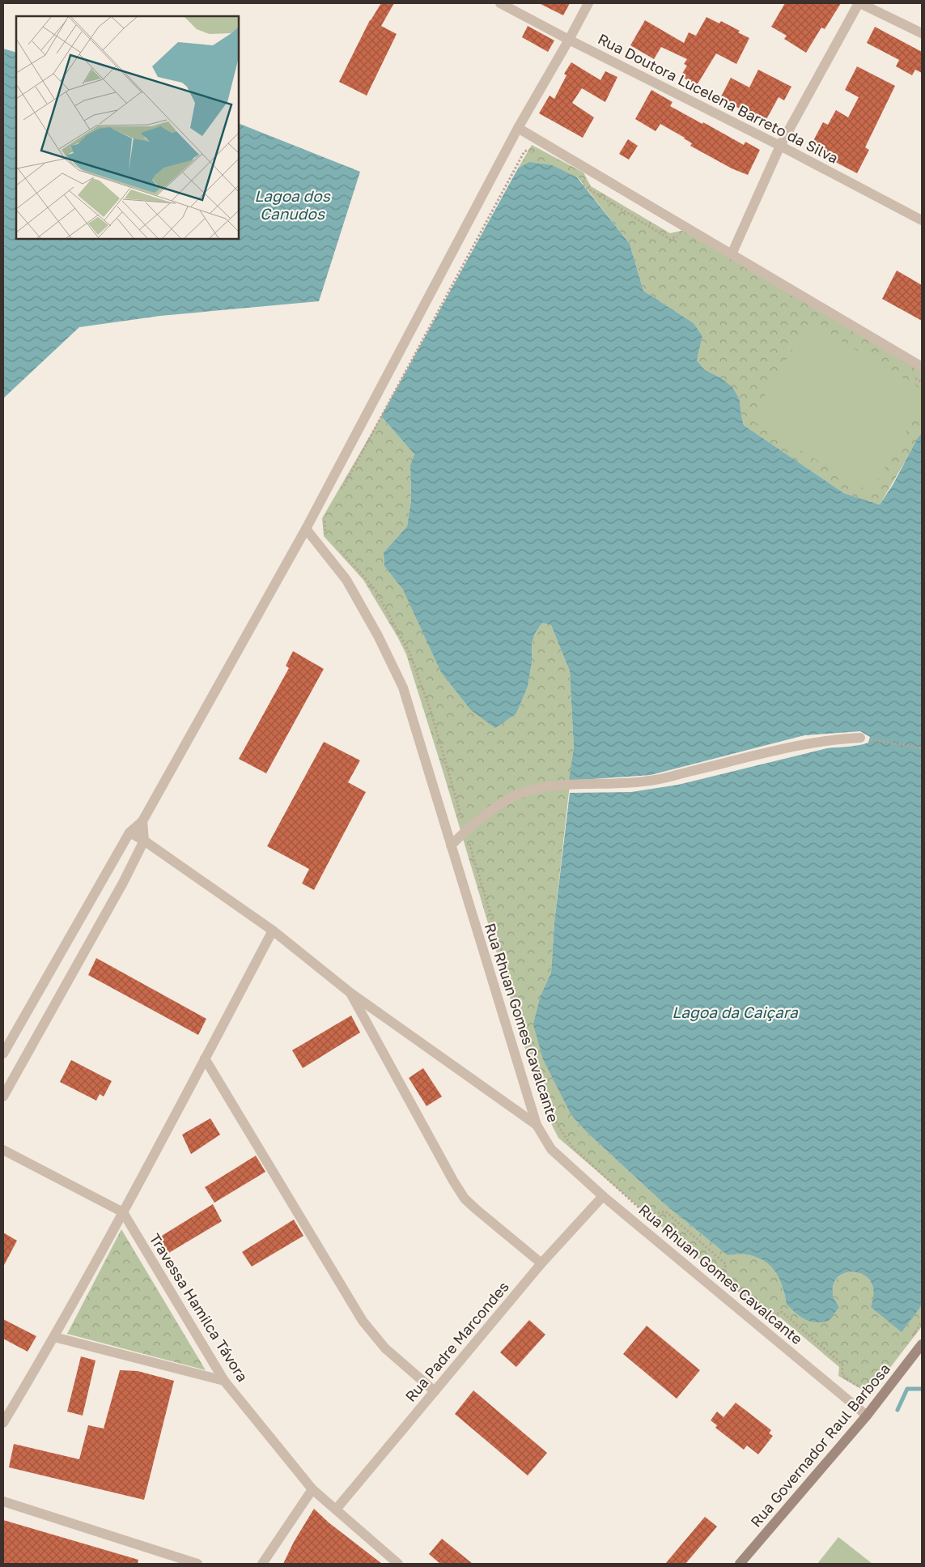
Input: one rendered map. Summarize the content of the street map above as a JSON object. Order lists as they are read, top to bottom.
{
  "streets": {
    "street": [
      "Rua Doutora Lucelena Barreto da Silva",
      "Rua Rhuan Gomes Cavalcante",
      "Travessa Hamilca Távora",
      "Rua Padre Marcondes",
      "Rua Governador Raul Barbosa"
    ]
  },
  "crossings": [
    ["Rua Rhuan Gomes Cavalcante", "Rua Padre Marcondes"],
    ["Rua Rhuan Gomes Cavalcante", "Rua Governador Raul Barbosa"],
    ["Travessa Hamilca Távora", "Rua Padre Marcondes"]
  ],
  "water": ["Lagoa dos Canudos", "Lagoa da Caiçara"]
}
